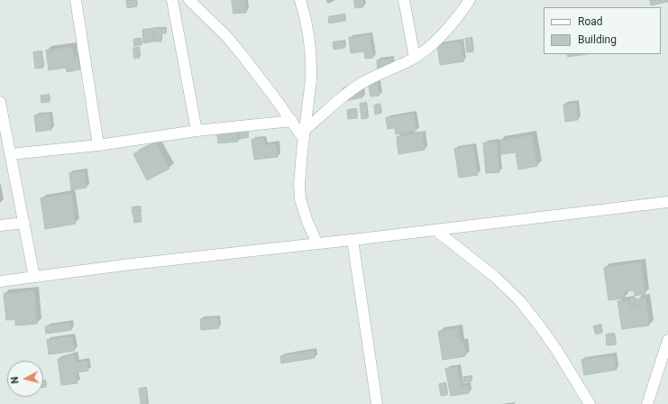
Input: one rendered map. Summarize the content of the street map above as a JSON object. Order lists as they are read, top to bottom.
{
  "legend": ["Road", "Building"],
  "north": "left"
}
